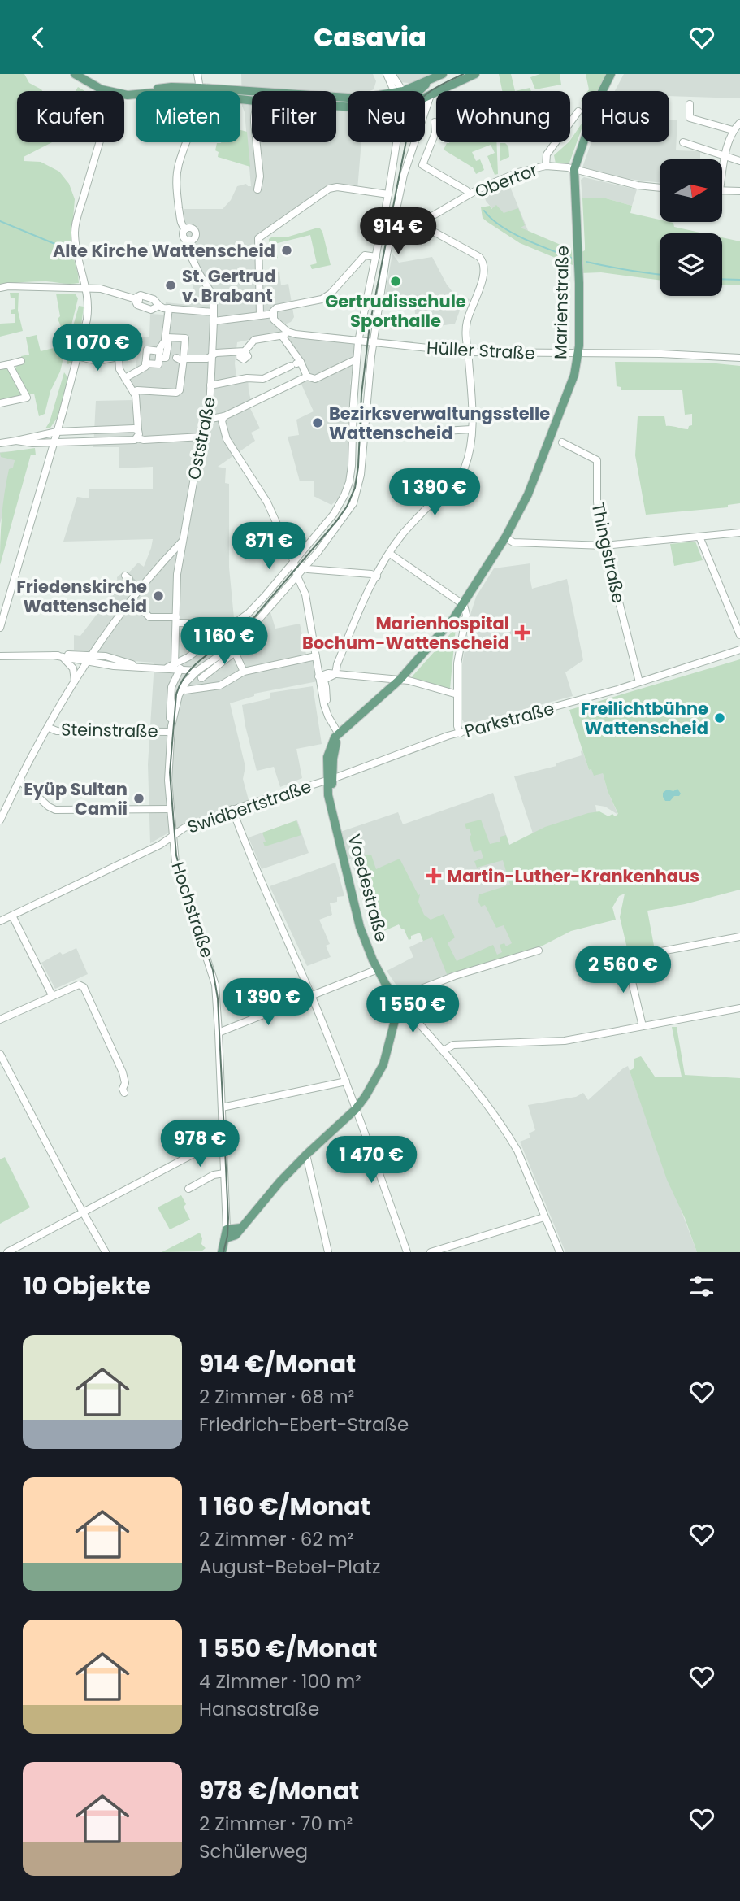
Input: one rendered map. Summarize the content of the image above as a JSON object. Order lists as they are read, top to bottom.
{
  "streets": {
    "main road": ["Marienstraße", "Voedestraße"],
    "street": [
      "Obertor",
      "Hüller Straße",
      "Oststraße",
      "Thingstraße",
      "Parkstraße",
      "Steinstraße",
      "Swidbertstraße",
      "Hochstraße"
    ]
  },
  "crossings": [
    ["Obertor", "Marienstraße"],
    ["Marienstraße", "Hüller Straße"],
    ["Marienstraße", "Voedestraße"],
    ["Hüller Straße", "Oststraße"],
    ["Hüller Straße", "Hochstraße"],
    ["Oststraße", "Hochstraße"],
    ["Thingstraße", "Parkstraße"],
    ["Parkstraße", "Swidbertstraße"],
    ["Parkstraße", "Voedestraße"],
    ["Steinstraße", "Hochstraße"],
    ["Swidbertstraße", "Voedestraße"],
    ["Swidbertstraße", "Hochstraße"]
  ],
  "places": {
    "other": [
      "Alte Kirche Wattenscheid",
      "Gertrudisschule Sporthalle",
      "St. Gertrud v. Brabant",
      "Bezirksverwaltungsstelle Wattenscheid",
      "Friedenskirche Wattenscheid",
      "Freilichtbühne Wattenscheid",
      "Eyüp Sultan Camii"
    ],
    "health": ["Marienhospital Bochum-Wattenscheid", "Martin-Luther-Krankenhaus"]
  },
  "north": "right",
  "page": {
    "header": "Casavia",
    "chip": [
      "Kaufen",
      "Mieten",
      "Filter",
      "Neu",
      "Wohnung",
      "Haus"
    ],
    "price": [
      "914 €",
      "1 070 €",
      "1 390 €",
      "871 €",
      "1 160 €",
      "2 560 €",
      "1 390 €",
      "1 550 €",
      "978 €",
      "1 470 €"
    ],
    "heading": "10 Objekte",
    "list": [
      {
        "name": "914 €/Monat",
        "note": "2 Zimmer · 68 m² · Friedrich-Ebert-Straße"
      },
      {
        "name": "1 160 €/Monat",
        "note": "2 Zimmer · 62 m² · August-Bebel-Platz"
      },
      {
        "name": "1 550 €/Monat",
        "note": "4 Zimmer · 100 m² · Hansastraße"
      },
      {
        "name": "978 €/Monat",
        "note": "2 Zimmer · 70 m² · Schülerweg"
      }
    ]
  }
}
